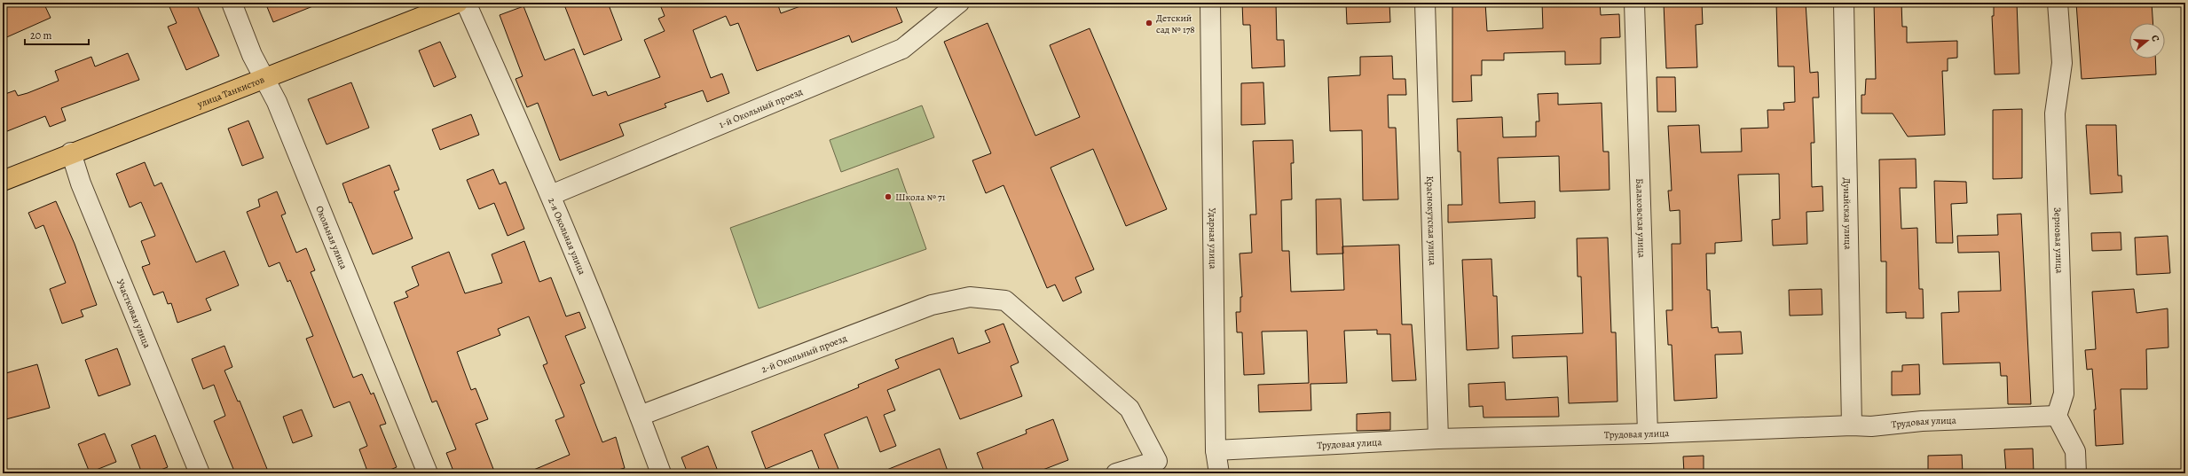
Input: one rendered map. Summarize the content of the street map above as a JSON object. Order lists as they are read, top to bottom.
{
  "streets": {
    "main road": ["улица Танкистов"],
    "street": [
      "1-й Окольный проезд",
      "Дунайская улица",
      "Балаковская улица",
      "Краснокутская улица",
      "Окольная улица",
      "2-я Окольная улица",
      "Ударная улица",
      "Зерновая улица",
      "Участковая улица",
      "2-й Окольный проезд",
      "Трудовая улица"
    ]
  },
  "crossings": [
    ["улица Танкистов", "Окольная улица"],
    ["улица Танкистов", "Участковая улица"],
    ["1-й Окольный проезд", "2-я Окольная улица"],
    ["Дунайская улица", "Трудовая улица"],
    ["Балаковская улица", "Трудовая улица"],
    ["Краснокутская улица", "Трудовая улица"],
    ["2-я Окольная улица", "2-й Окольный проезд"],
    ["Ударная улица", "Трудовая улица"],
    ["Зерновая улица", "Трудовая улица"]
  ],
  "places": ["Детский сад № 178", "Школа № 71"],
  "scale_bar": "20 m",
  "north": "right"
}
